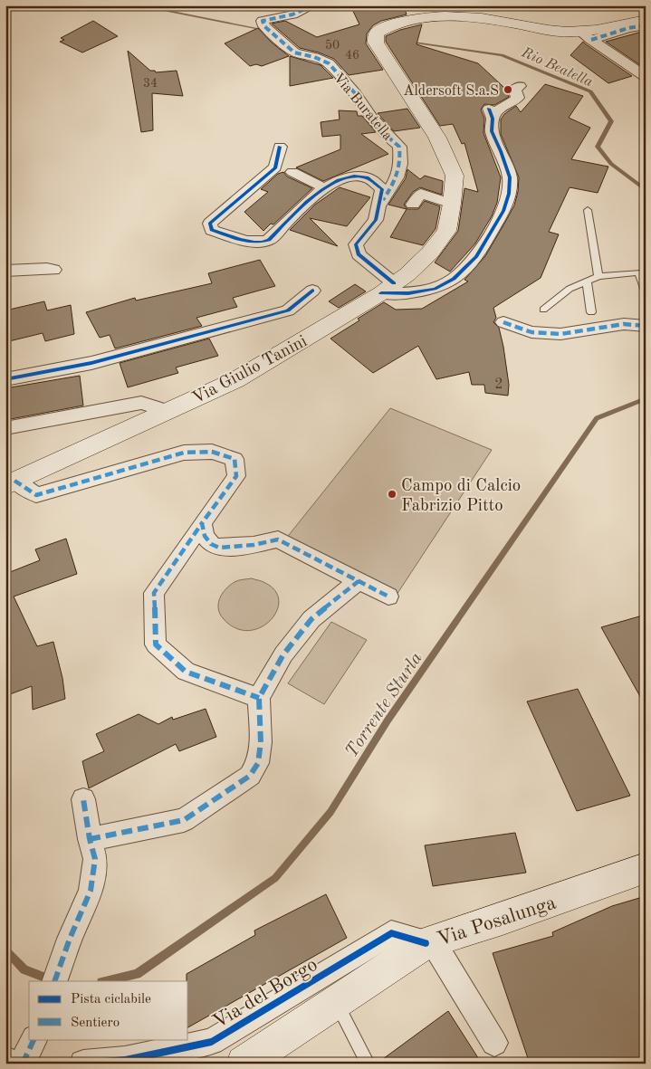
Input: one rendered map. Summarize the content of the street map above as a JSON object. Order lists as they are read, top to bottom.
{
  "streets": {
    "main road": ["Via Giulio Tanini", "Via Posalunga"],
    "street": ["Via Buratella", "Via del Borgo"]
  },
  "crossings": [
    ["Via Buratella", "Via Giulio Tanini"],
    ["Via Posalunga", "Via del Borgo"]
  ],
  "water": ["Rio Beatella", "Torrente Sturla"],
  "places": ["Aldersoft S.a.S", "Campo di Calcio Fabrizio Pitto"],
  "house_numbers": [
    "50",
    "46",
    "34",
    "2"
  ],
  "legend": ["Pista ciclabile", "Sentiero"]
}
